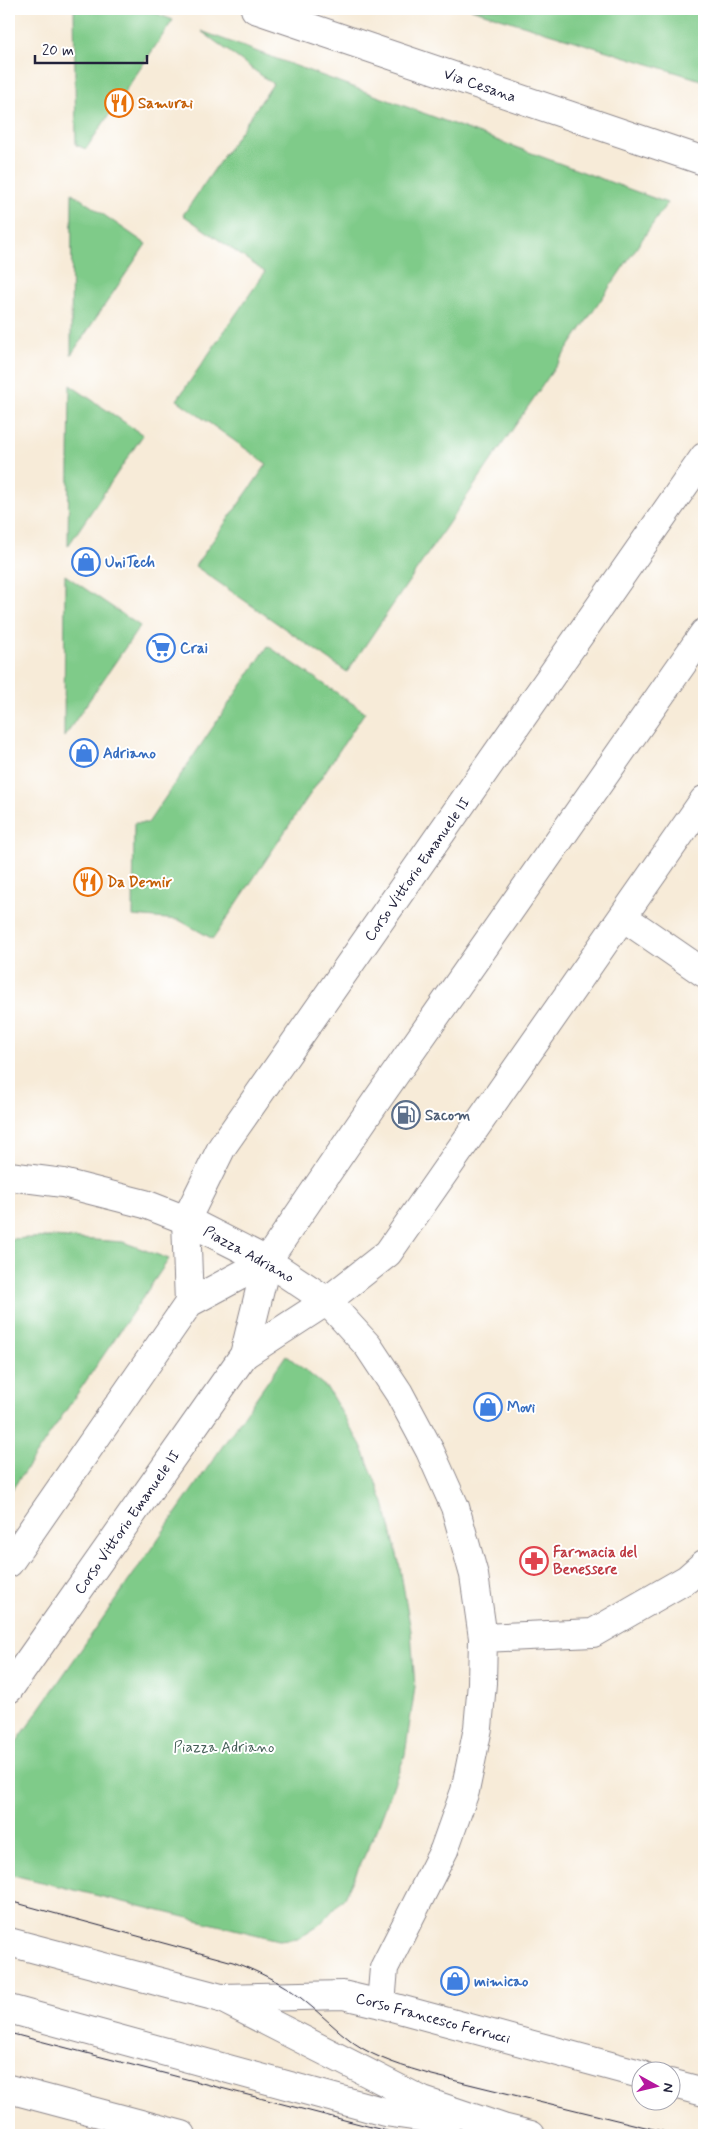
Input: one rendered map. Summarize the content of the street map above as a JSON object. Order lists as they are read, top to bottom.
{
  "streets": {
    "street": [
      "Via Cesana",
      "Corso Vittorio Emanuele II",
      "Piazza Adriano",
      "Corso Francesco Ferrucci"
    ]
  },
  "crossings": [
    ["Corso Vittorio Emanuele II", "Piazza Adriano"],
    ["Piazza Adriano", "Corso Francesco Ferrucci"]
  ],
  "parks": ["Piazza Adriano"],
  "places": {
    "restaurant": ["Samurai", "Da Demir"],
    "shop": [
      "UniTech",
      "Adriano",
      "Movi",
      "mimicao"
    ],
    "supermarket": ["Crai"],
    "fuel station": ["Sacom"],
    "pharmacy": ["Farmacia del Benessere"]
  },
  "scale_bar": "20 m",
  "north": "right"
}
